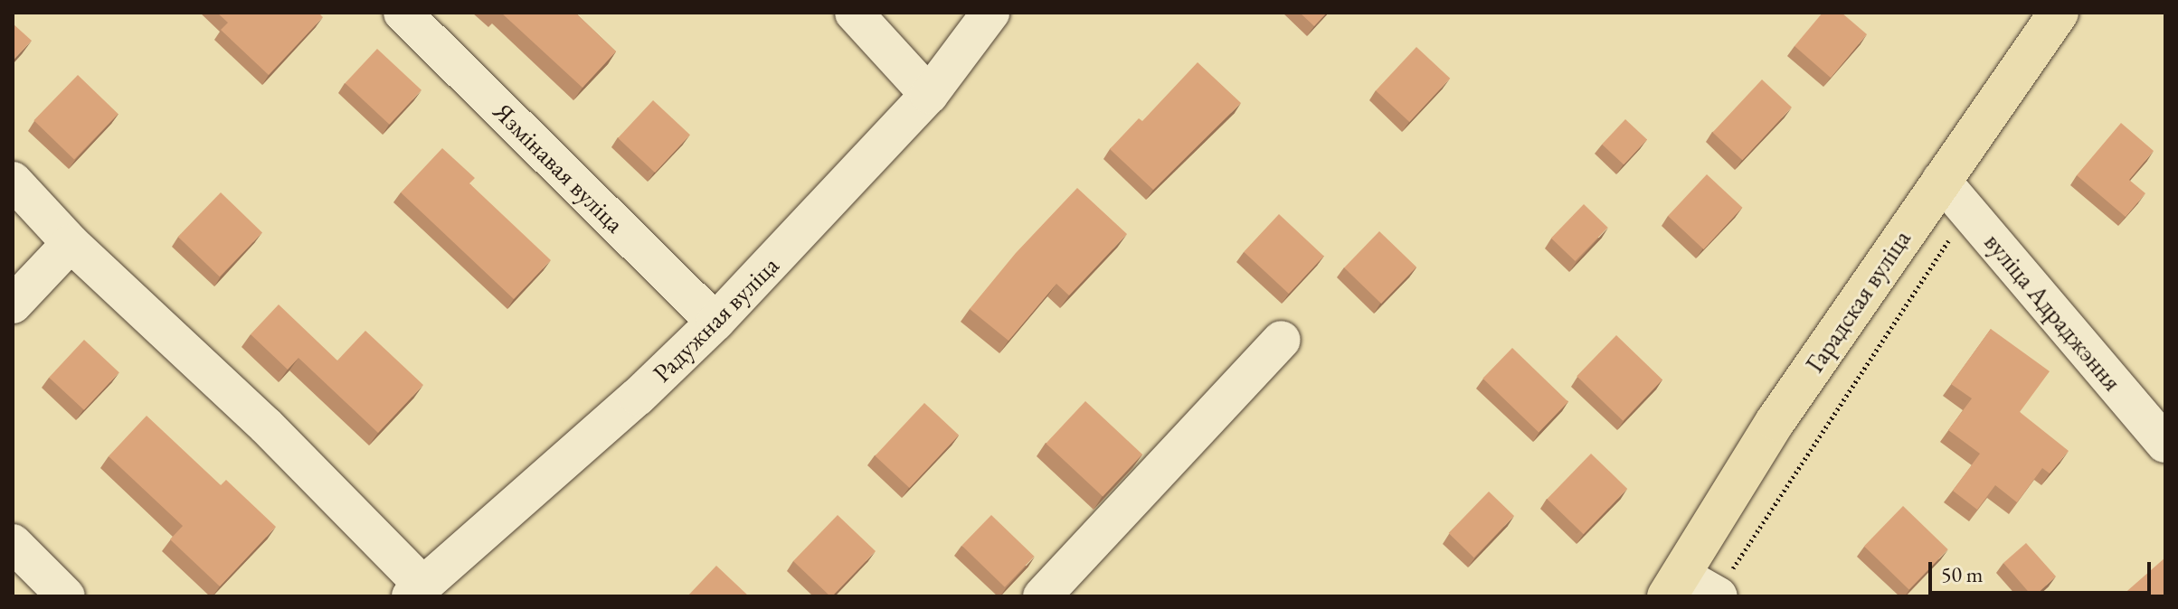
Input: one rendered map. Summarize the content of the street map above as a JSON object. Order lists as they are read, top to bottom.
{
  "streets": {
    "main road": ["Гарадская вуліца"],
    "street": ["Язмінавая вуліца", "вуліца Адраджэння", "Радужная вуліца"]
  },
  "crossings": [
    ["Язмінавая вуліца", "Радужная вуліца"],
    ["Гарадская вуліца", "вуліца Адраджэння"]
  ],
  "scale_bar": "50 m"
}
